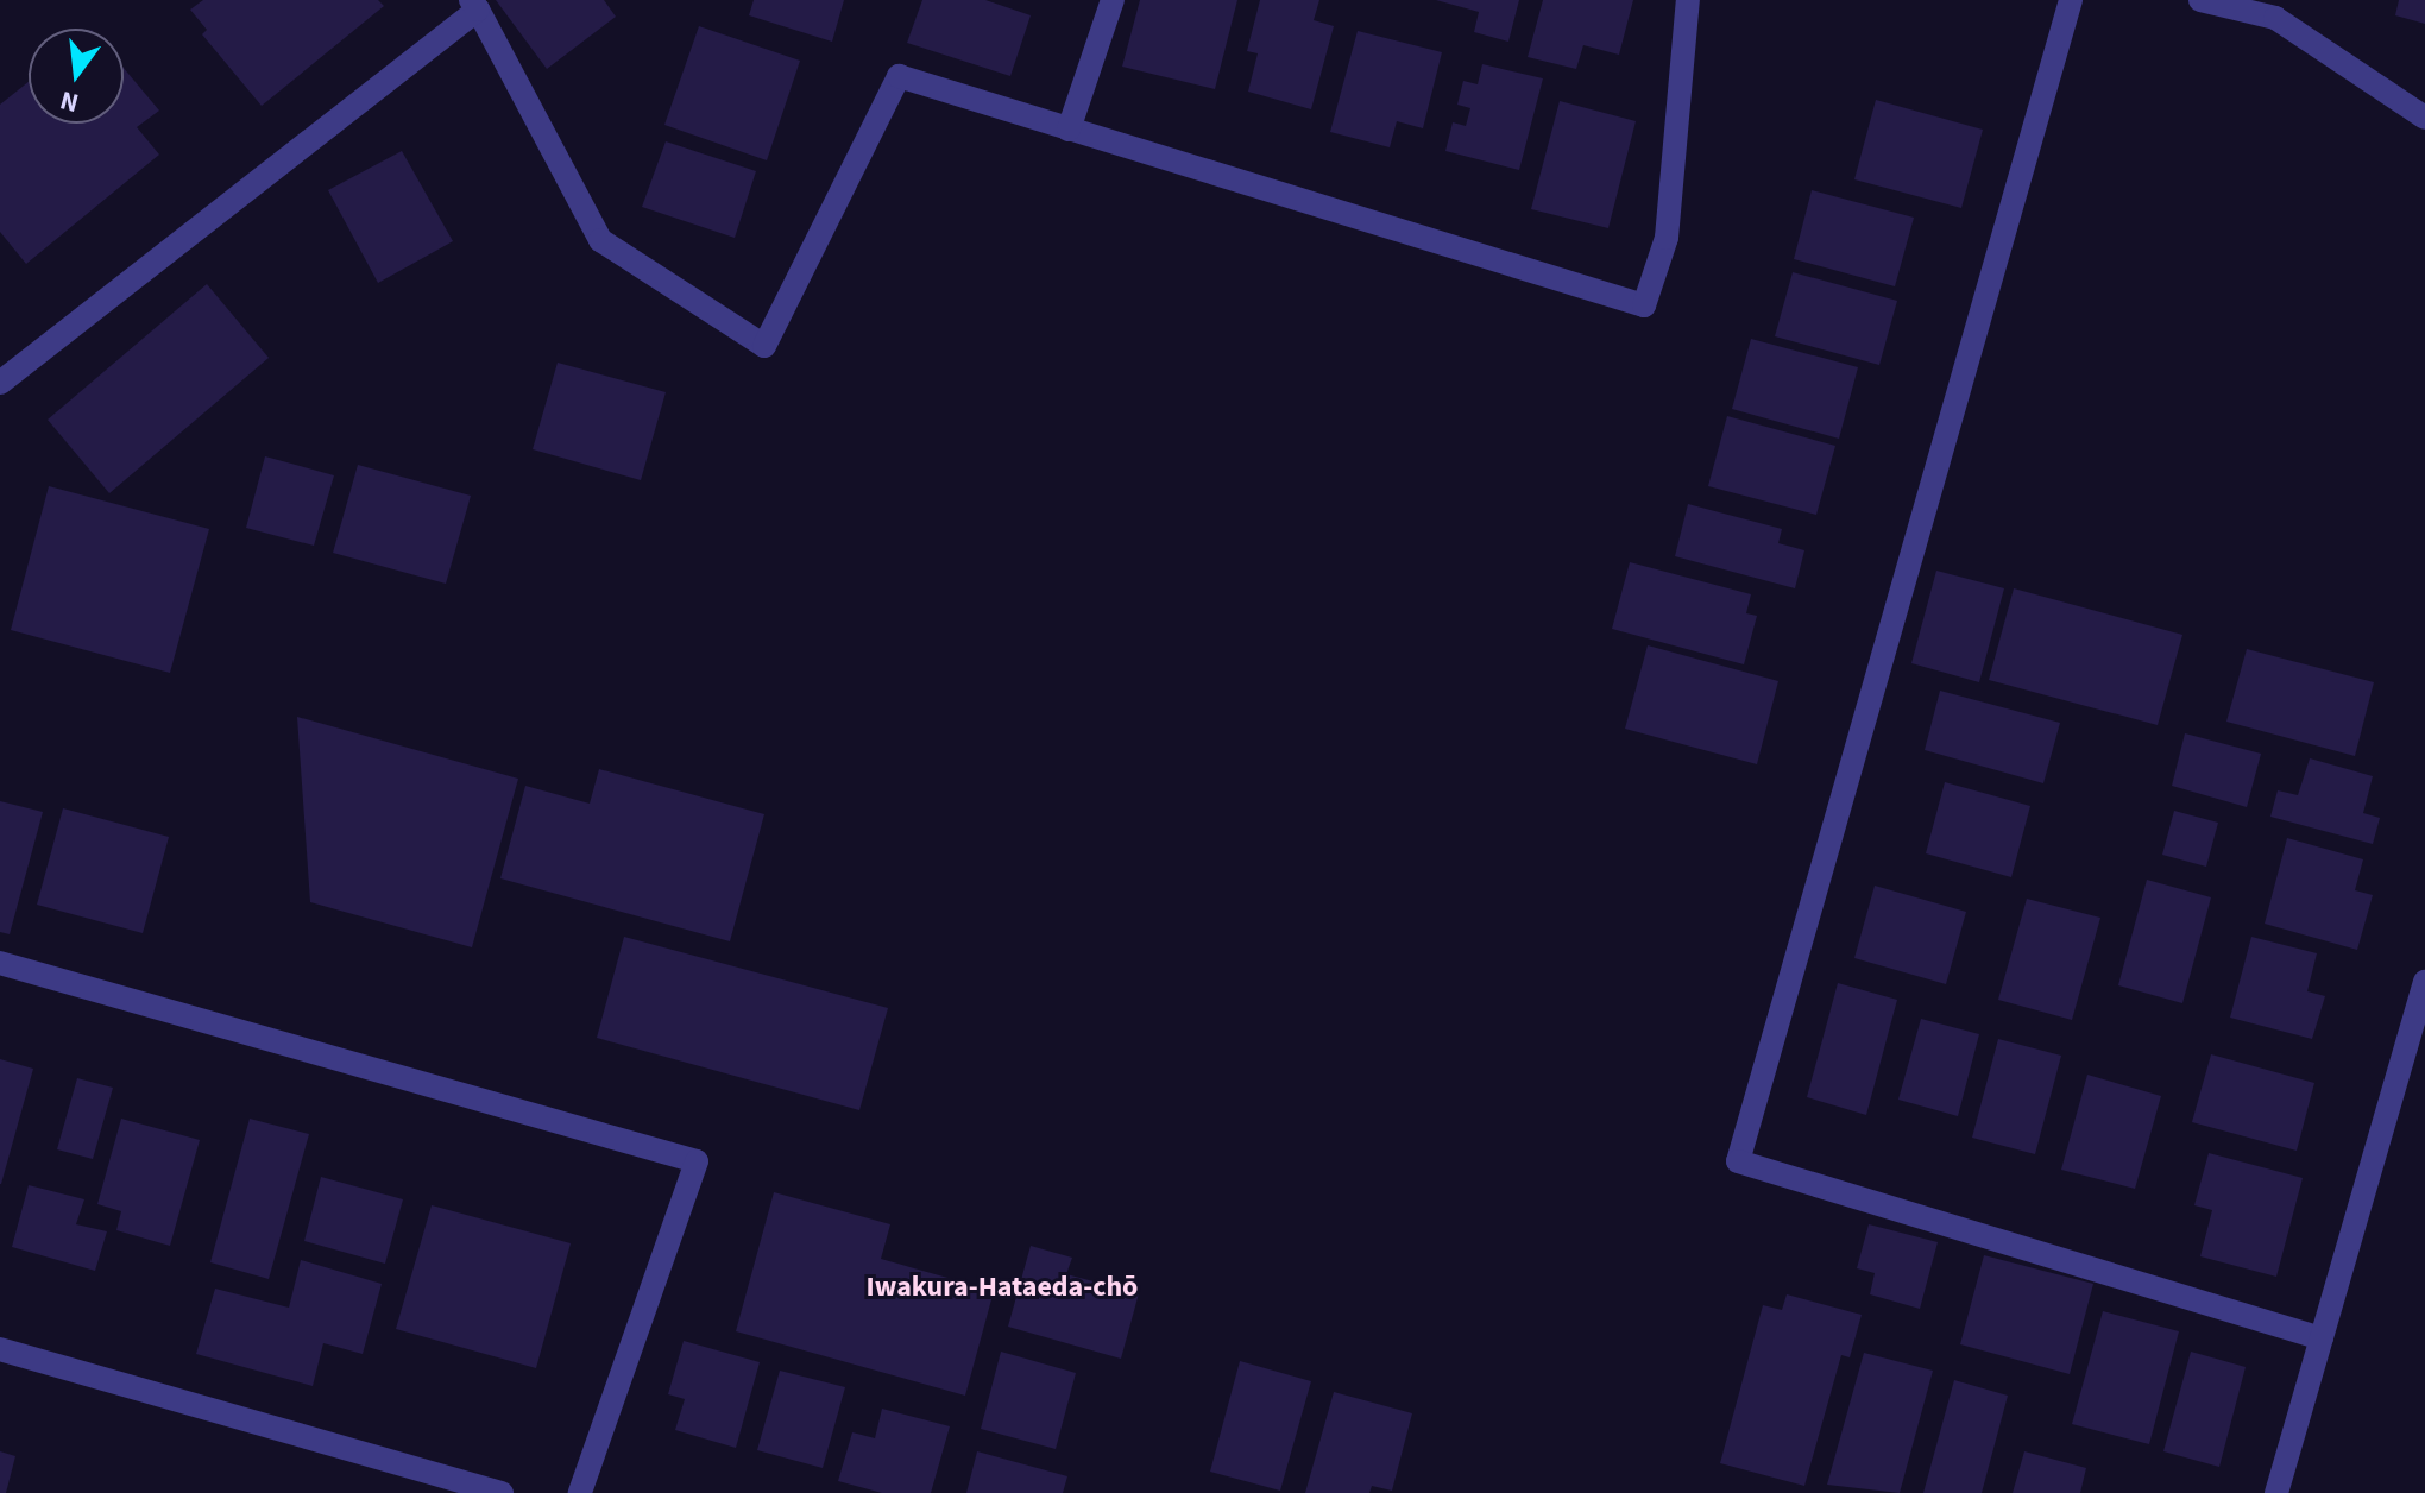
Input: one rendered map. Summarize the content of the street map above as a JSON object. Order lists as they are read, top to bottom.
{
  "districts": ["Iwakura-Hataeda-chō"],
  "north": "bottom"
}
